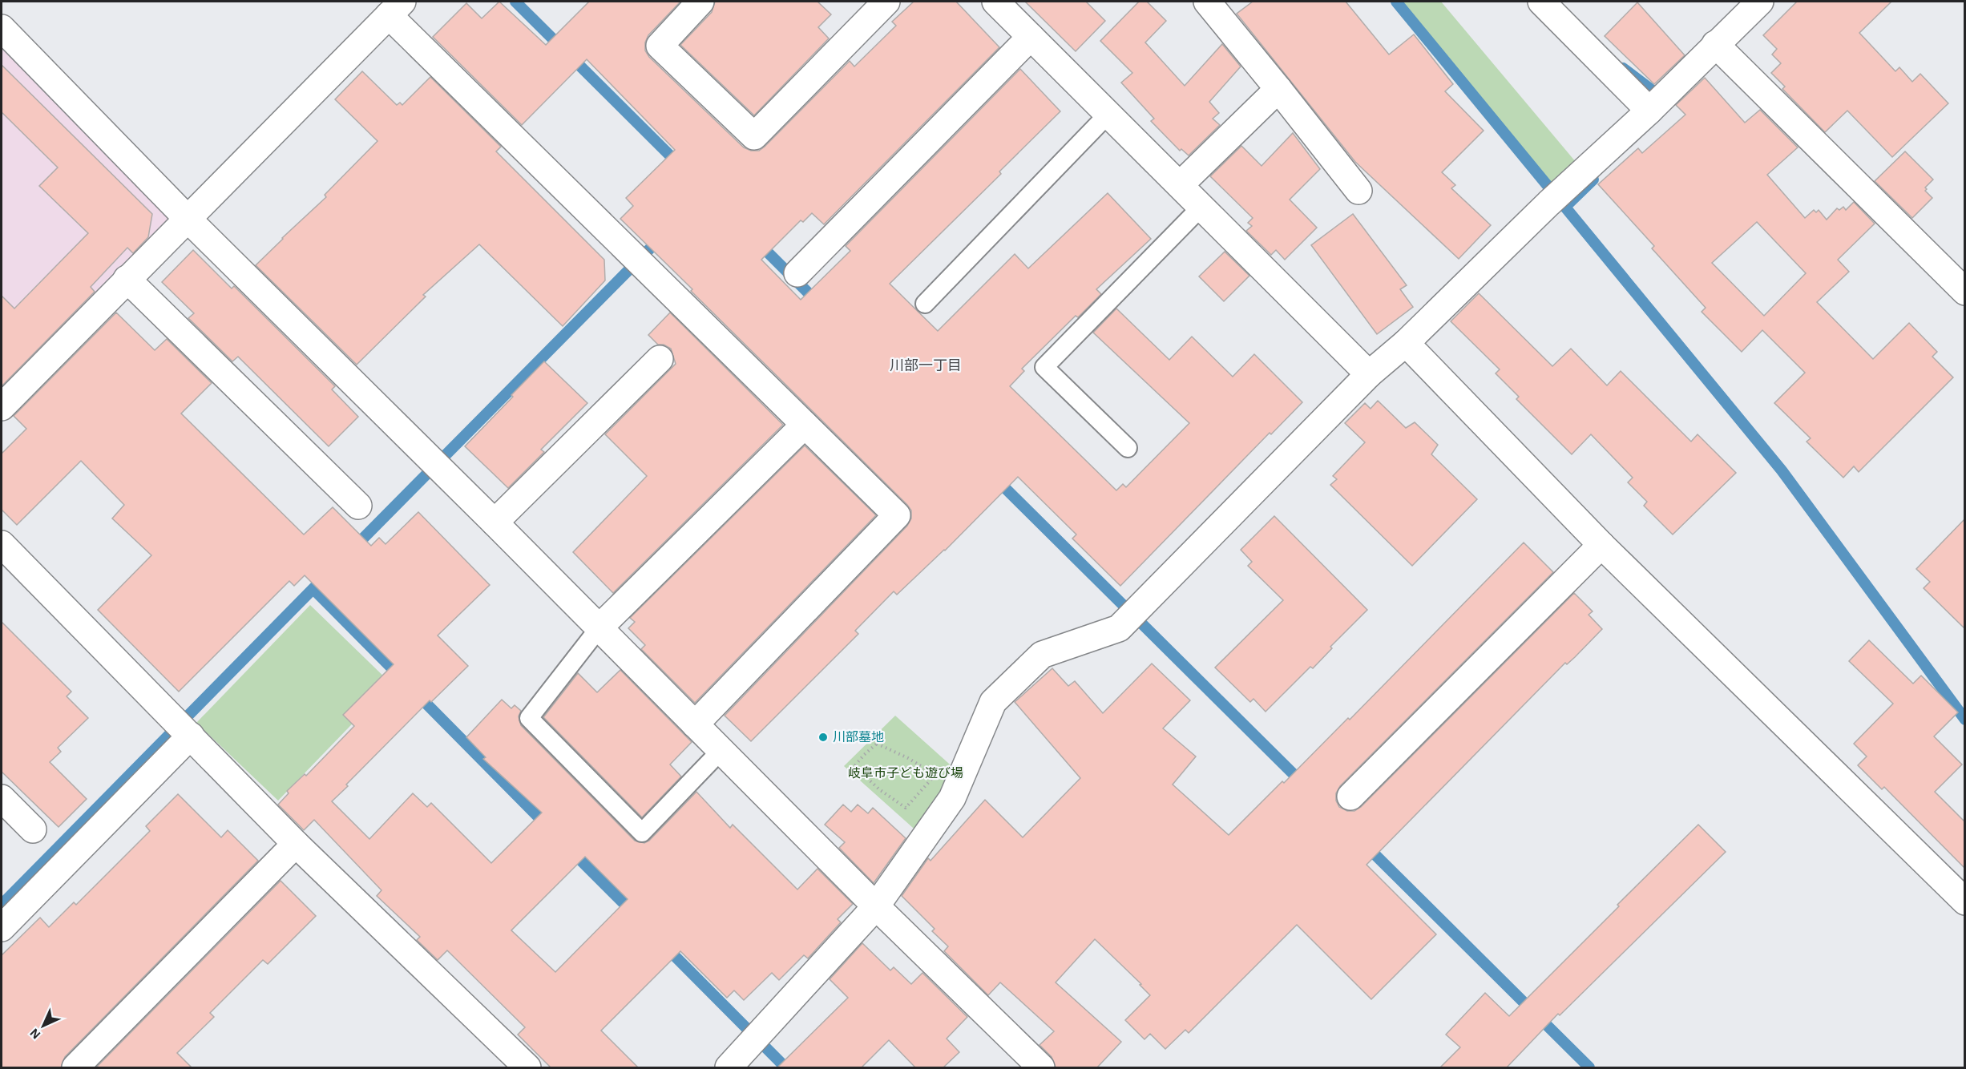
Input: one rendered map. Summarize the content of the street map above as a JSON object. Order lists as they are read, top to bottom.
{
  "districts": ["川部一丁目"],
  "parks": ["岐阜市子ども遊び場"],
  "places": ["川部墓地"],
  "north": "bottom left"
}
